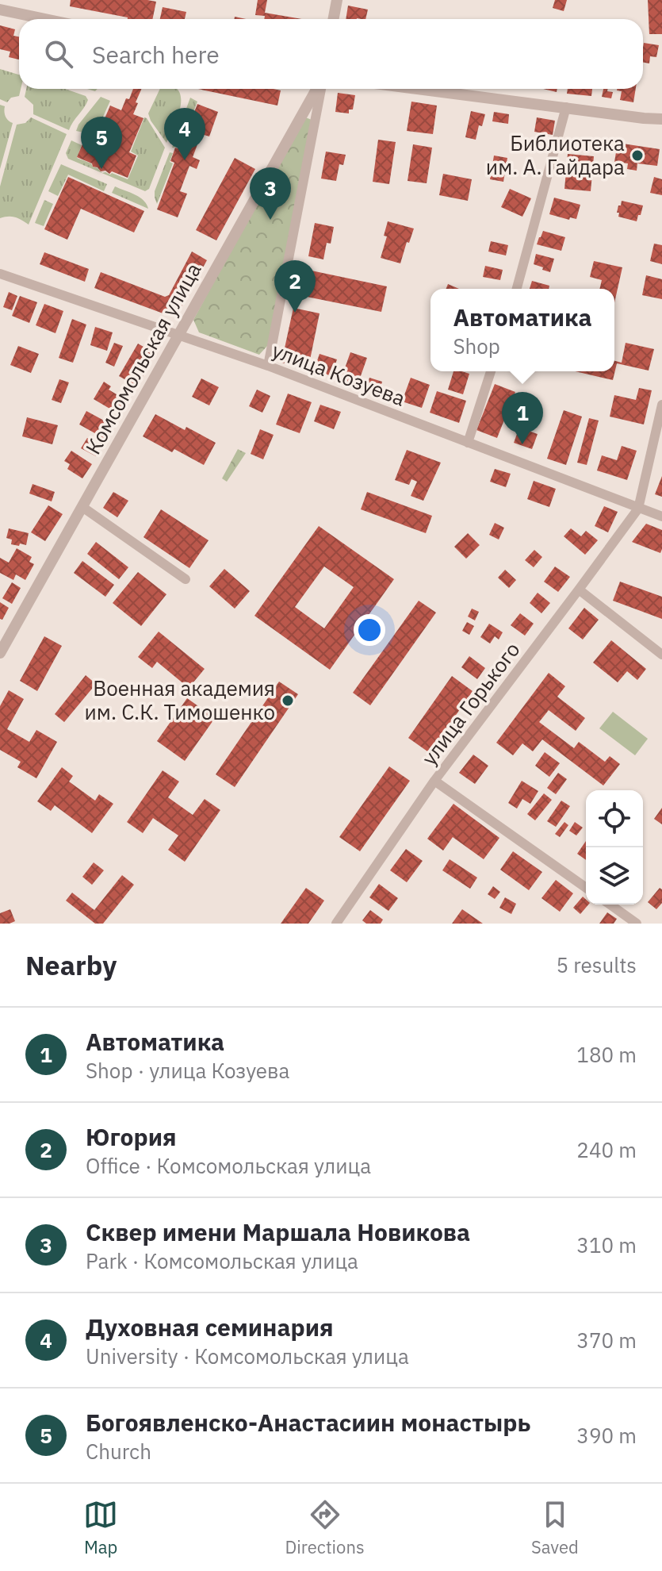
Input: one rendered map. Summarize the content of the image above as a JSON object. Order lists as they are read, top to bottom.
{
  "streets": {
    "street": ["Комсомольская улица", "улица Козуева", "улица Горького"]
  },
  "crossings": [
    ["Комсомольская улица", "улица Козуева"],
    ["улица Козуева", "улица Горького"]
  ],
  "places": ["Библиотека им. А. Гайдара", "Военная академия им. С.К. Тимошенко"],
  "page": {
    "search": "Search here",
    "pins": [
      "4",
      "5",
      "3",
      "2",
      "1"
    ],
    "popup": ["Автоматика", "Shop"],
    "heading": ["Nearby", "5 results"],
    "list": [
      {
        "mark": "1",
        "name": "Автоматика",
        "note": "Shop · улица Козуева",
        "value": "180 m"
      },
      {
        "mark": "2",
        "name": "Югория",
        "note": "Office · Комсомольская улица",
        "value": "240 m"
      },
      {
        "mark": "3",
        "name": "Сквер имени Маршала Новикова",
        "note": "Park · Комсомольская улица",
        "value": "310 m"
      },
      {
        "mark": "4",
        "name": "Духовная семинария",
        "note": "University · Комсомольская улица",
        "value": "370 m"
      },
      {
        "mark": "5",
        "name": "Богоявленско-Анастасиин монастырь",
        "note": "Church",
        "value": "390 m"
      }
    ],
    "nav": ["Map", "Directions", "Saved"]
  }
}
